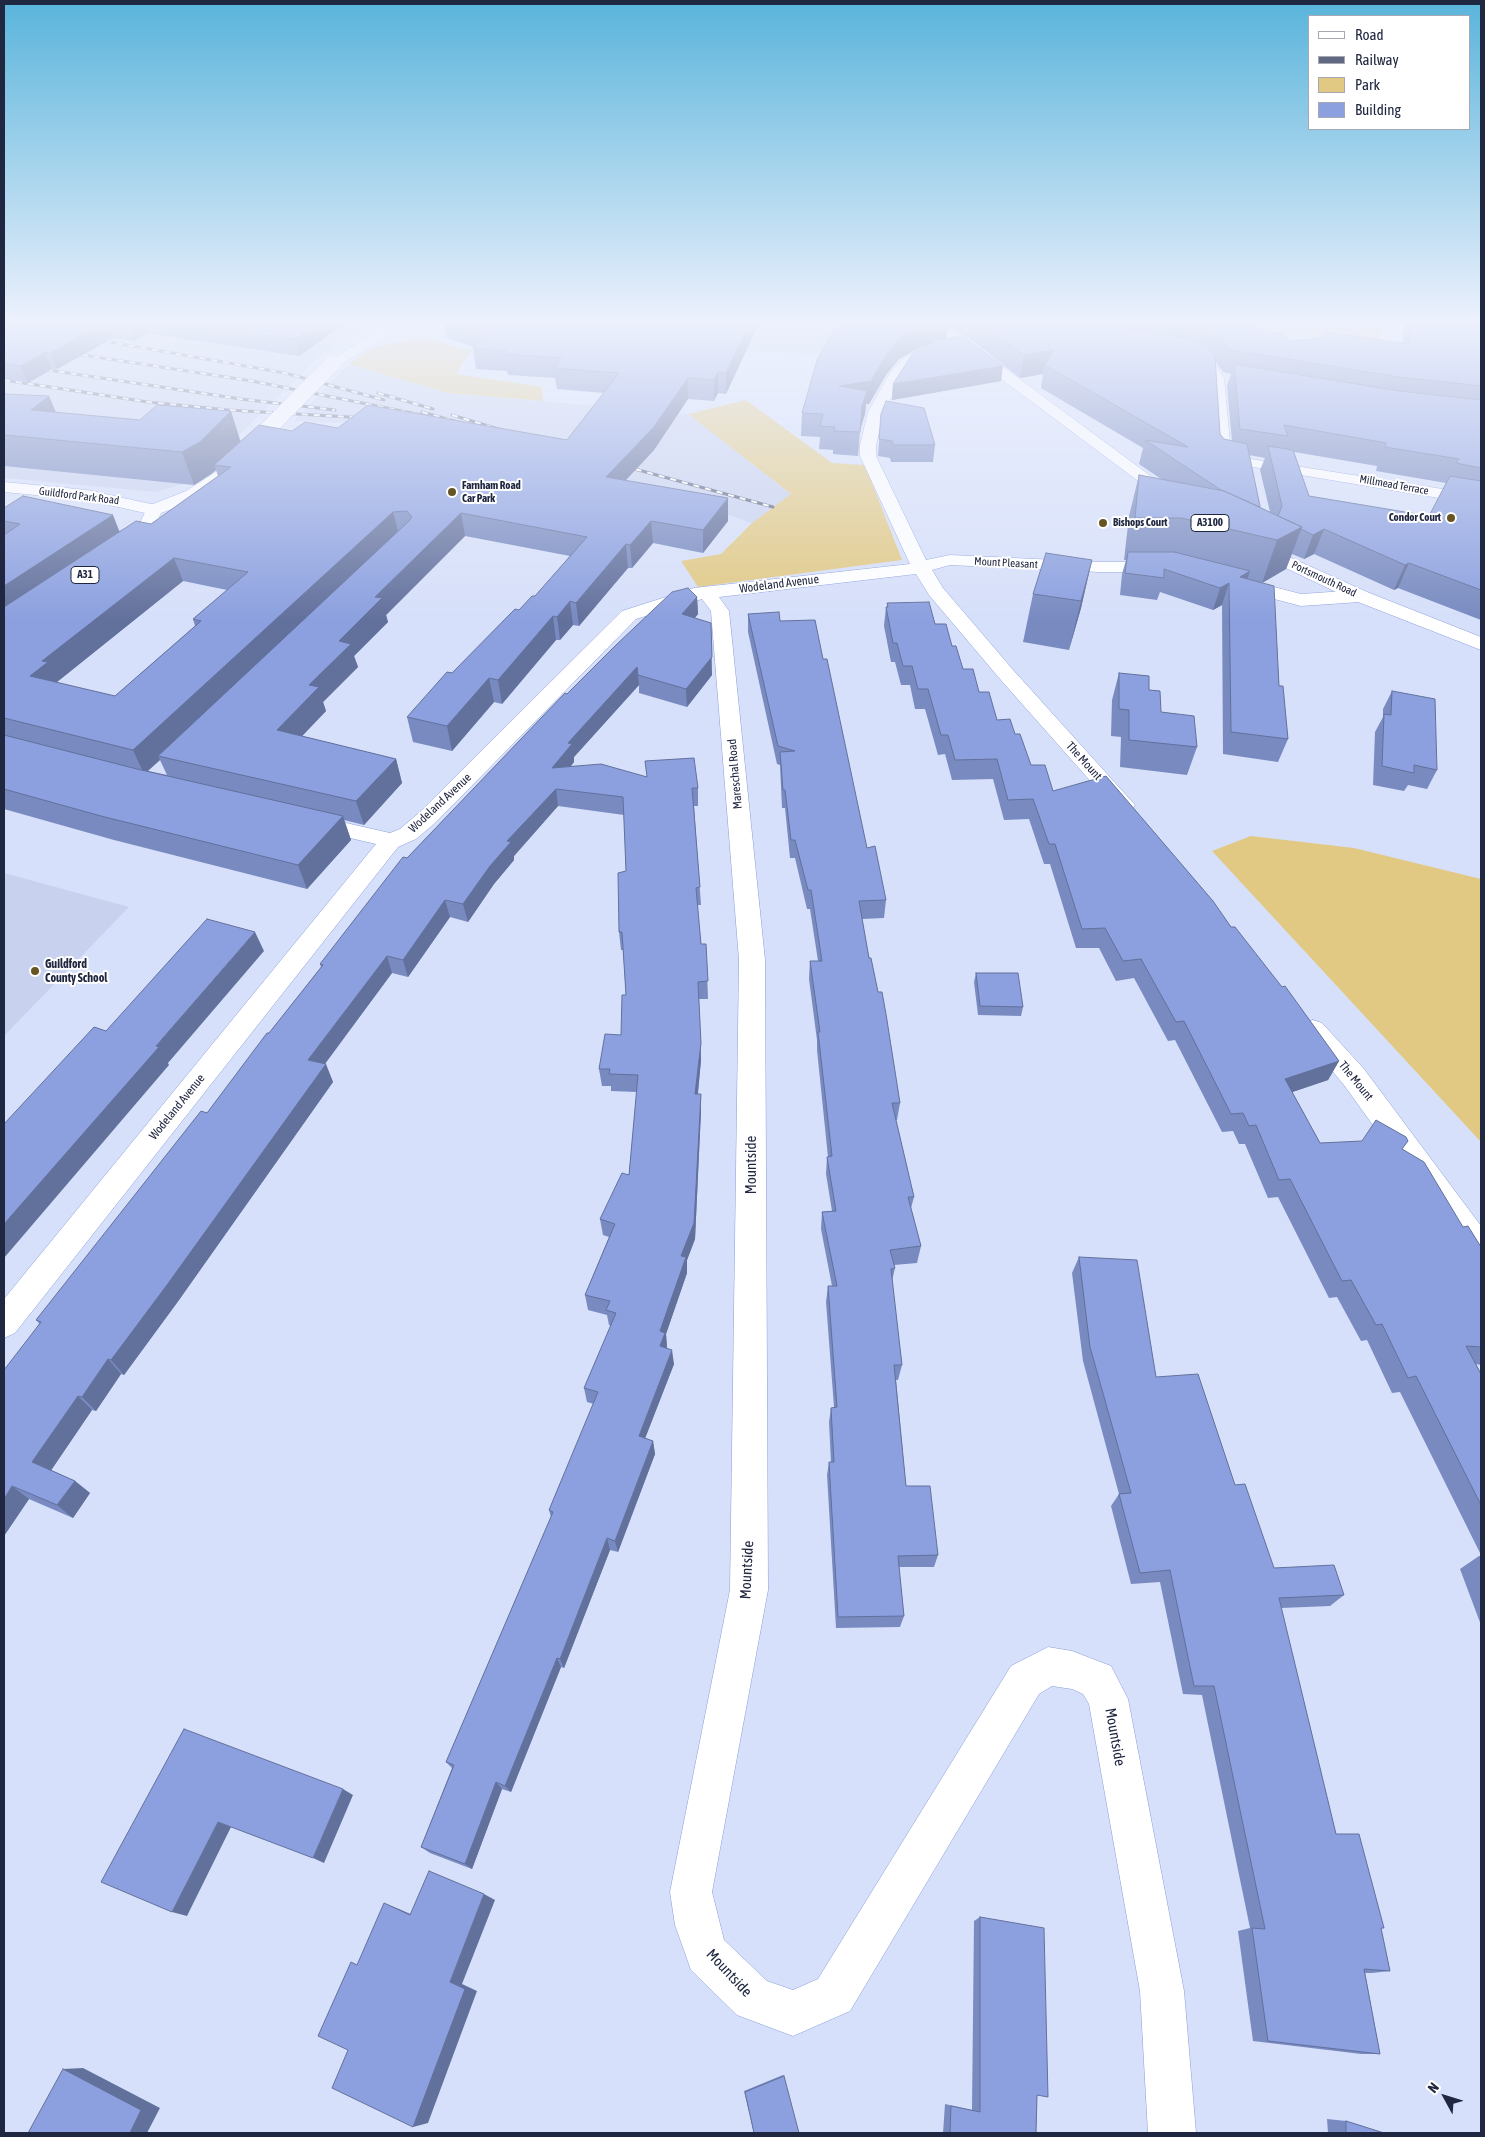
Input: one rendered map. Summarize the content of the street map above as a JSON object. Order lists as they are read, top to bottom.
{
  "streets": {
    "street": [
      "Millmead Terrace",
      "Guildford Park Road",
      "A3100",
      "Mount Pleasant",
      "A31",
      "Portsmouth Road",
      "Wodeland Avenue",
      "The Mount",
      "Mareschal Road",
      "Mountside"
    ]
  },
  "crossings": [
    ["Guildford Park Road", "A31"],
    ["Mount Pleasant", "Wodeland Avenue"],
    ["Mount Pleasant", "The Mount"],
    ["Wodeland Avenue", "The Mount"],
    ["Wodeland Avenue", "Mareschal Road"],
    ["Mareschal Road", "Mountside"]
  ],
  "places": [
    "Farnham Road Car Park",
    "Condor Court",
    "Bishops Court",
    "Guildford County School"
  ],
  "legend": [
    "Road",
    "Railway",
    "Park",
    "Building"
  ],
  "north": "top left"
}
